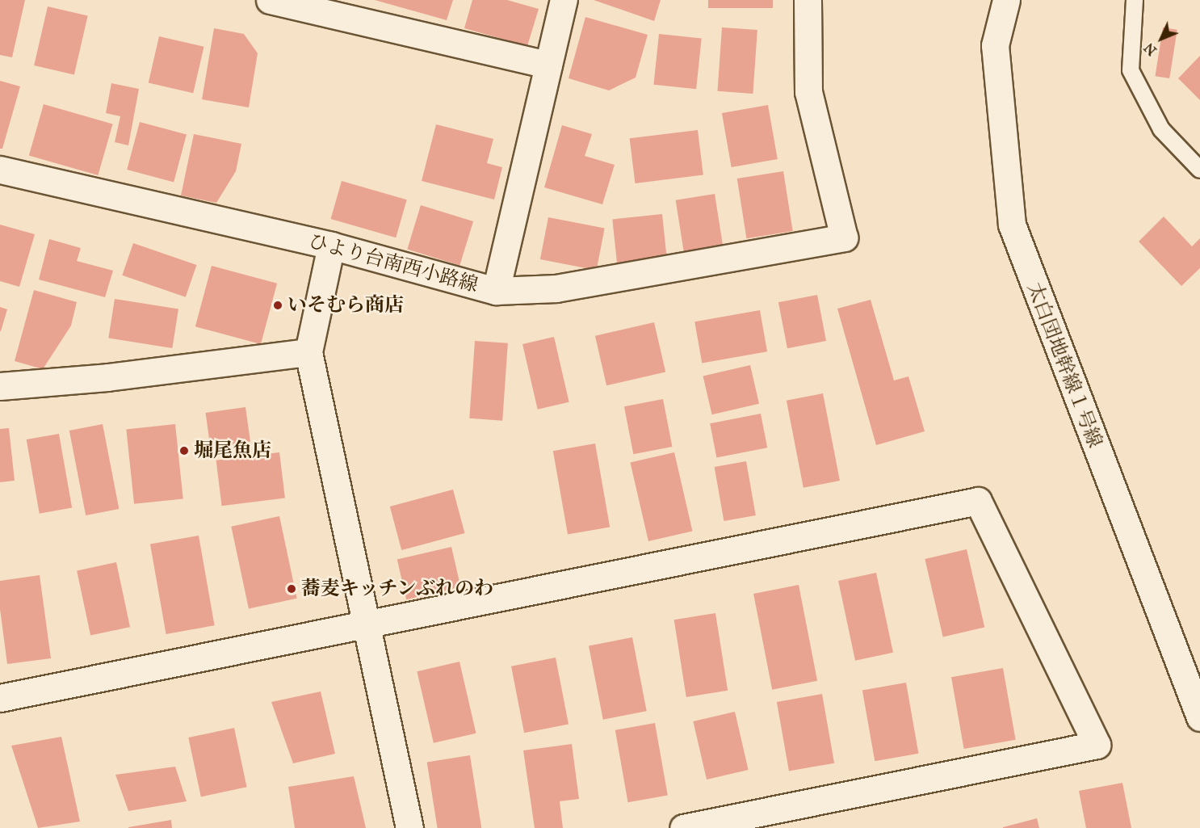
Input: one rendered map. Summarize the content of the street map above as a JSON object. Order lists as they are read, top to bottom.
{
  "streets": {
    "street": ["ひより台南西小路線", "太白団地幹線１号線"]
  },
  "places": ["いそむら商店", "堀尾魚店", "蕎麦キッチンぶれのわ"],
  "north": "bottom left"
}
